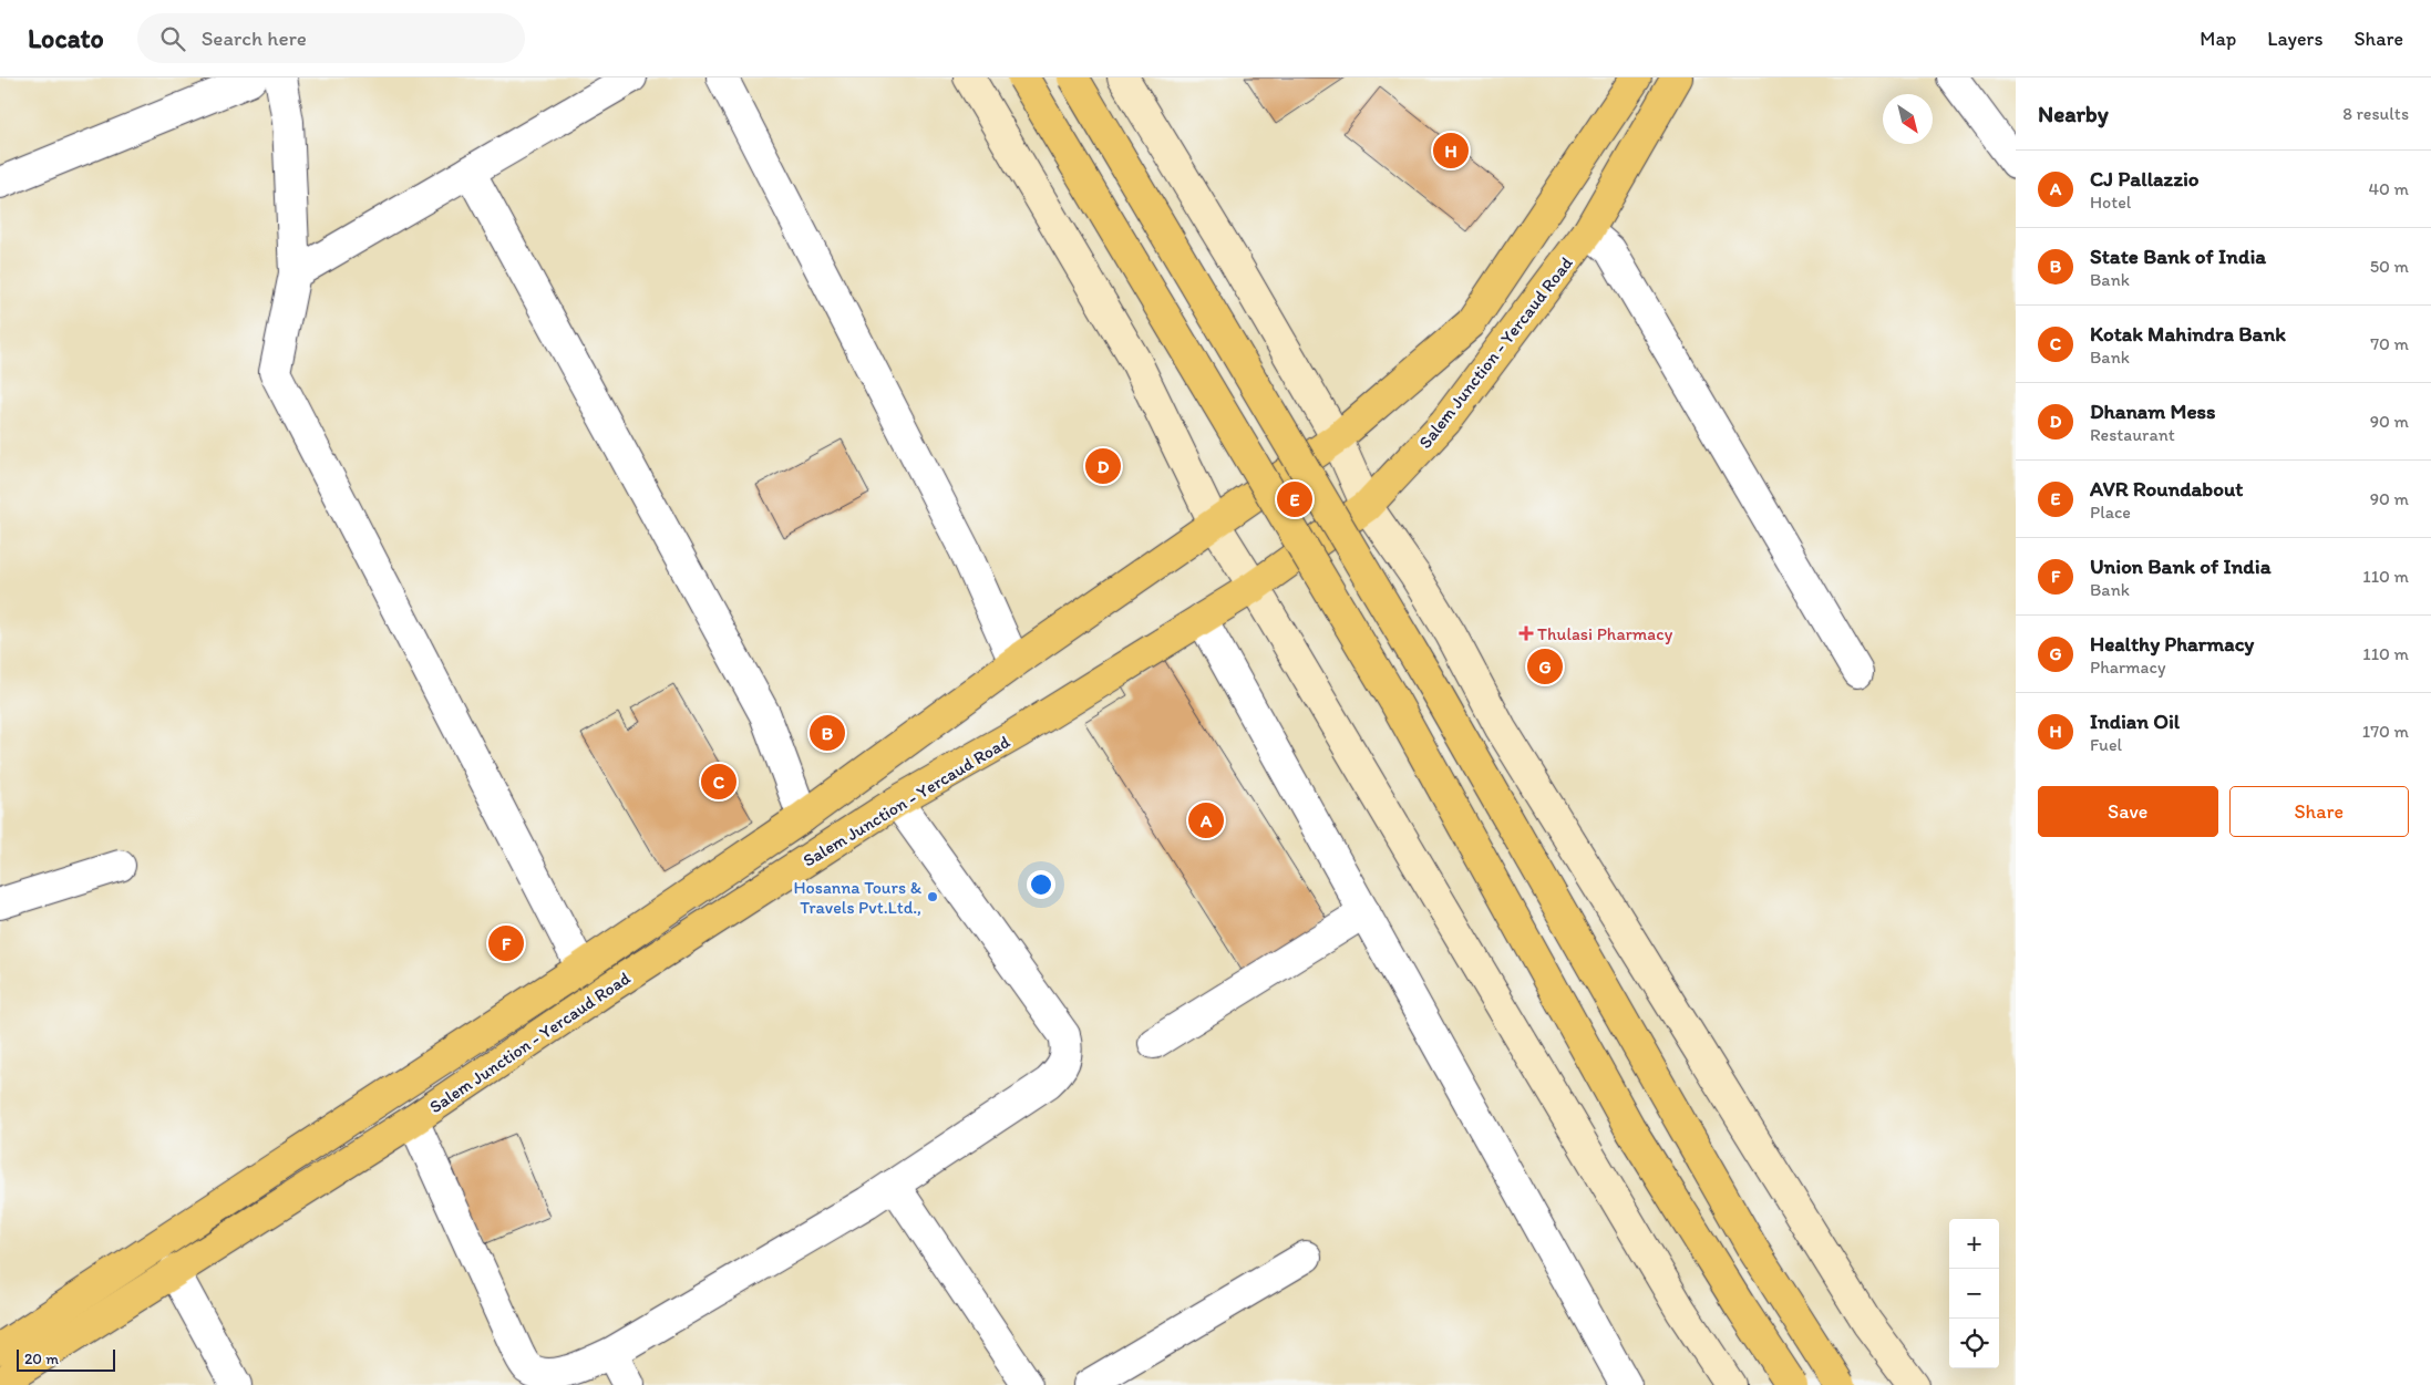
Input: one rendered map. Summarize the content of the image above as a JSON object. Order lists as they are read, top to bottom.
{
  "streets": {
    "main road": ["Salem Junction - Yercaud Road"]
  },
  "places": {
    "health": ["Thulasi Pharmacy"],
    "other": ["Hosanna Tours & Travels Pvt.Ltd.,"]
  },
  "scale_bar": "20 m",
  "north": "bottom right",
  "page": {
    "header": "Locato",
    "search": "Search here",
    "nav": ["Map", "Layers", "Share"],
    "heading": ["Nearby", "8 results"],
    "pins": [
      "H",
      "D",
      "E",
      "G",
      "B",
      "C",
      "A",
      "F"
    ],
    "list": [
      {
        "mark": "A",
        "name": "CJ Pallazzio",
        "note": "Hotel",
        "value": "40 m"
      },
      {
        "mark": "B",
        "name": "State Bank of India",
        "note": "Bank",
        "value": "50 m"
      },
      {
        "mark": "C",
        "name": "Kotak Mahindra Bank",
        "note": "Bank",
        "value": "70 m"
      },
      {
        "mark": "D",
        "name": "Dhanam Mess",
        "note": "Restaurant",
        "value": "90 m"
      },
      {
        "mark": "E",
        "name": "AVR Roundabout",
        "note": "Place",
        "value": "90 m"
      },
      {
        "mark": "F",
        "name": "Union Bank of India",
        "note": "Bank",
        "value": "110 m"
      },
      {
        "mark": "G",
        "name": "Healthy Pharmacy",
        "note": "Pharmacy",
        "value": "110 m"
      },
      {
        "mark": "H",
        "name": "Indian Oil",
        "note": "Fuel",
        "value": "170 m"
      }
    ],
    "buttons": ["Save", "Share"],
    "map_buttons": ["+", "−"],
    "scale": "20 m"
  }
}
